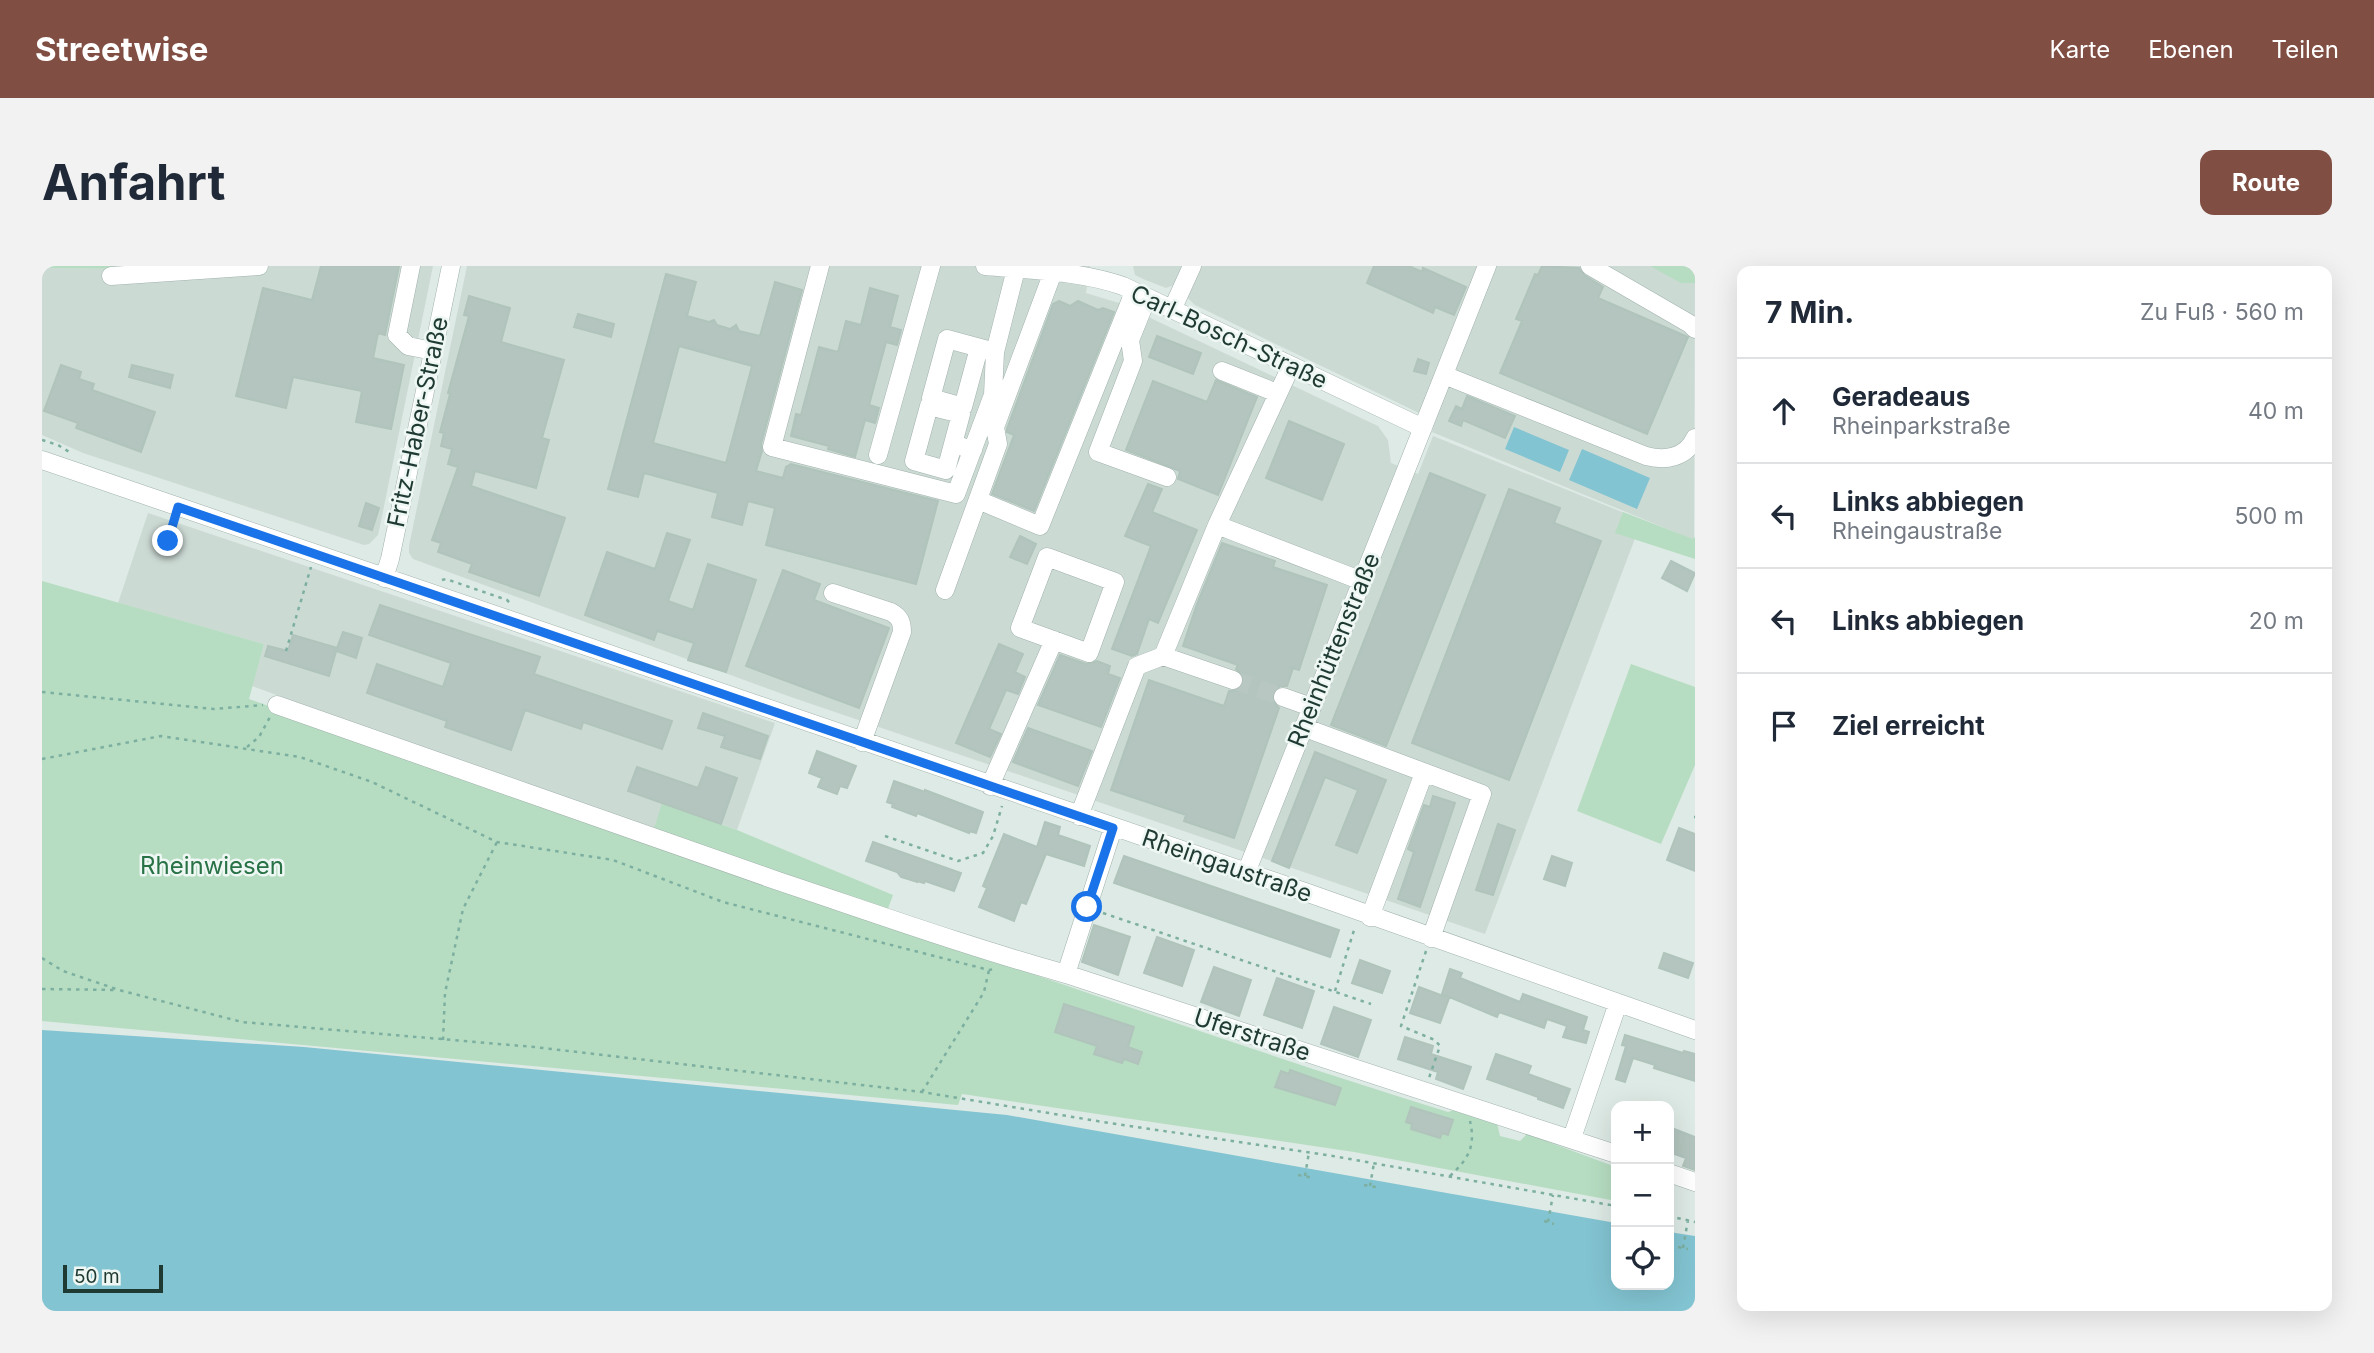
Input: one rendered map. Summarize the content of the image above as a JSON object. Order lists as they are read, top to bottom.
{
  "streets": {
    "street": [
      "Carl-Bosch-Straße",
      "Fritz-Haber-Straße",
      "Rheinhüttenstraße",
      "Rheingaustraße",
      "Uferstraße"
    ]
  },
  "crossings": [
    ["Carl-Bosch-Straße", "Rheinhüttenstraße"],
    ["Fritz-Haber-Straße", "Rheingaustraße"],
    ["Rheinhüttenstraße", "Rheingaustraße"]
  ],
  "parks": ["Rheinwiesen"],
  "scale_bar": "50 m",
  "page": {
    "header": "Streetwise",
    "nav": ["Karte", "Ebenen", "Teilen"],
    "buttons": "Route",
    "title": "Anfahrt",
    "heading": ["7 Min.", "Zu Fuß · 560 m"],
    "list": [
      ["Geradeaus", "Rheinparkstraße", "40 m"],
      ["Links abbiegen", "Rheingaustraße", "500 m"],
      ["Links abbiegen", "20 m"],
      "Ziel erreicht"
    ],
    "map_buttons": ["+", "−"],
    "scale": "50 m"
  }
}
